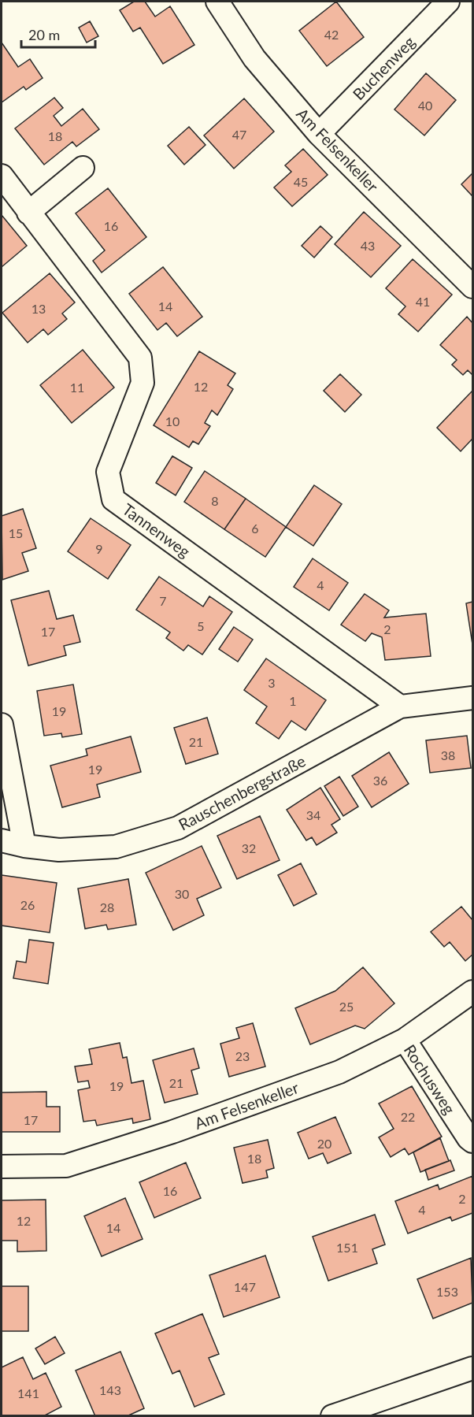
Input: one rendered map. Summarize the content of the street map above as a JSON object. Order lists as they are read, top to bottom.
{
  "streets": {
    "street": [
      "Buchenweg",
      "Am Felsenkeller",
      "Tannenweg",
      "Rauschenbergstraße",
      "Rochusweg"
    ]
  },
  "crossings": [
    ["Buchenweg", "Am Felsenkeller"],
    ["Am Felsenkeller", "Rochusweg"],
    ["Tannenweg", "Rauschenbergstraße"]
  ],
  "house_numbers": [
    "42",
    "40",
    "47",
    "18",
    "45",
    "16",
    "43",
    "41",
    "14",
    "13",
    "12",
    "11",
    "10",
    "8",
    "6",
    "15",
    "9",
    "4",
    "7",
    "5",
    "2",
    "17",
    "3",
    "1",
    "19",
    "21",
    "38",
    "19",
    "36",
    "34",
    "32",
    "30",
    "26",
    "28",
    "25",
    "23",
    "21",
    "19",
    "22",
    "17",
    "20",
    "18",
    "16",
    "2",
    "4",
    "12",
    "14",
    "151",
    "147",
    "153",
    "143",
    "141"
  ],
  "scale_bar": "20 m"
}
